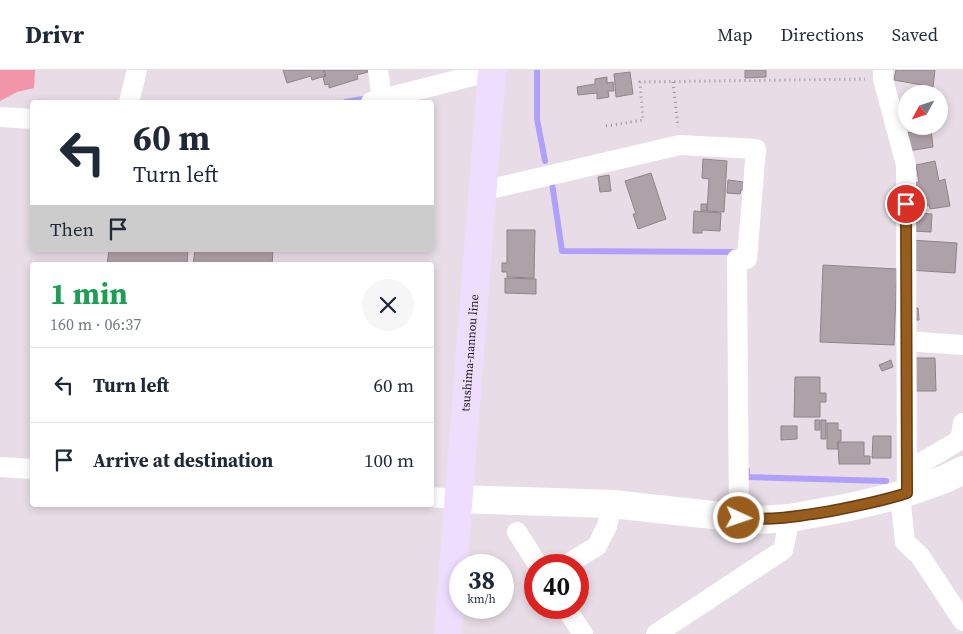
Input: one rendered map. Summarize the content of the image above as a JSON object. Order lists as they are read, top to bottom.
{
  "streets": {
    "main road": ["tsushima-nannou line"]
  },
  "north": "bottom left",
  "page": {
    "header": "Drivr",
    "nav": ["Map", "Directions", "Saved"],
    "turn": ["60 m", "Turn left"],
    "then": "Then",
    "heading": ["1 min", "160 m · 06:37"],
    "list": [
      {
        "name": "Turn left",
        "value": "60 m"
      },
      {
        "name": "Arrive at destination",
        "value": "100 m"
      }
    ],
    "speed": "38 km/h",
    "limit": "40"
  }
}
